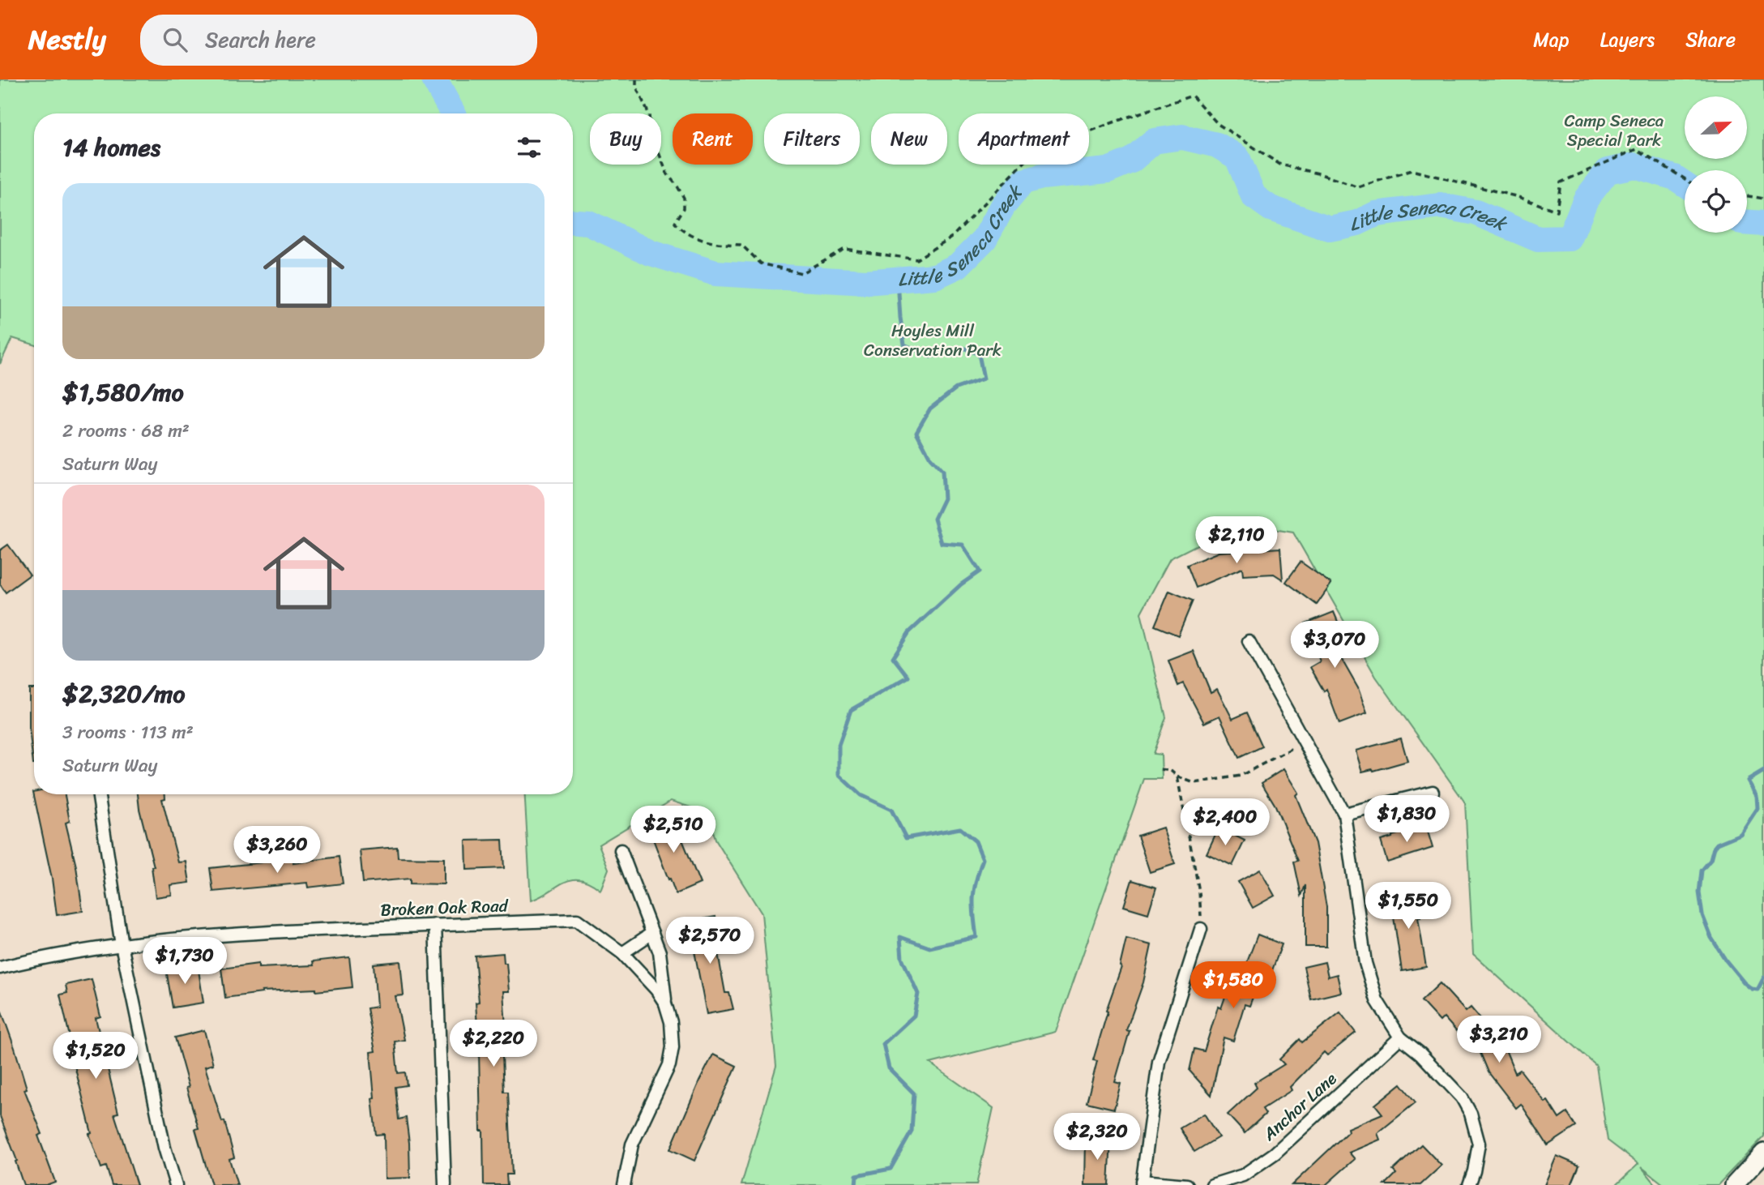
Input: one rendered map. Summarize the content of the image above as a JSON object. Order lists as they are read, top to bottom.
{
  "streets": {
    "street": ["Broken Oak Road", "Anchor Lane"]
  },
  "water": ["Little Seneca Creek"],
  "parks": ["Camp Seneca Special Park", "Hoyles Mill Conservation Park"],
  "north": "right",
  "page": {
    "header": "Nestly",
    "search": "Search here",
    "nav": ["Map", "Layers", "Share"],
    "chip": [
      "Buy",
      "Rent",
      "Filters",
      "New",
      "Apartment"
    ],
    "heading": "14 homes",
    "list": [
      {
        "name": "$1,580/mo",
        "note": "2 rooms · 68 m² · Saturn Way"
      },
      {
        "name": "$2,320/mo",
        "note": "3 rooms · 113 m² · Saturn Way"
      }
    ],
    "price": [
      "$2,110",
      "$3,070",
      "$1,830",
      "$2,400",
      "$2,510",
      "$3,260",
      "$1,550",
      "$2,570",
      "$1,730",
      "$1,580",
      "$3,210",
      "$2,220",
      "$1,520",
      "$2,320"
    ]
  }
}
